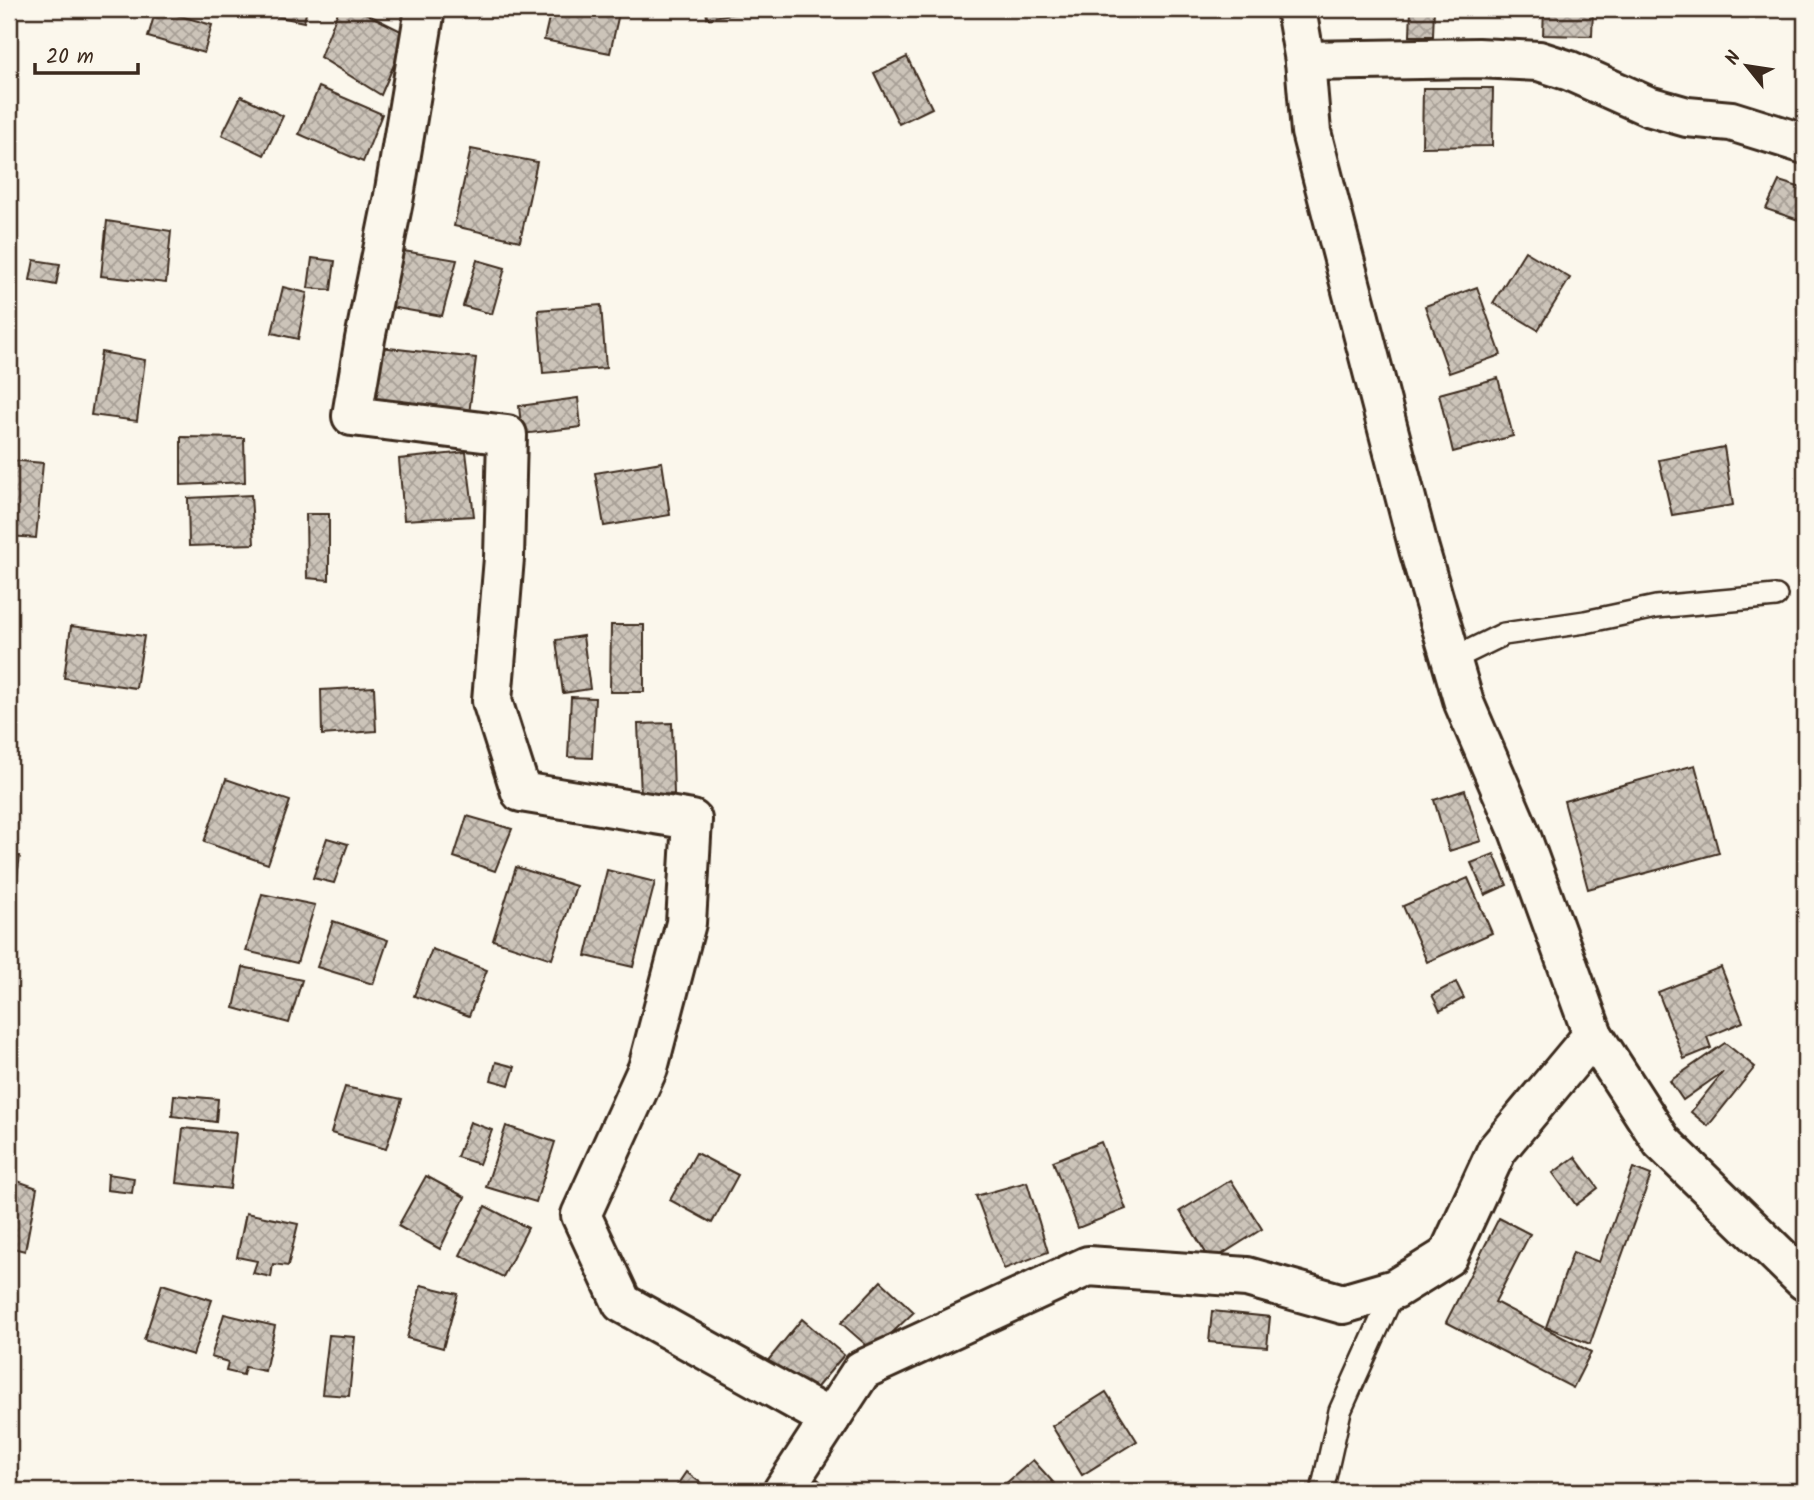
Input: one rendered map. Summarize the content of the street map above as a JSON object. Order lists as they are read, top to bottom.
{
  "scale_bar": "20 m",
  "north": "top left"
}
